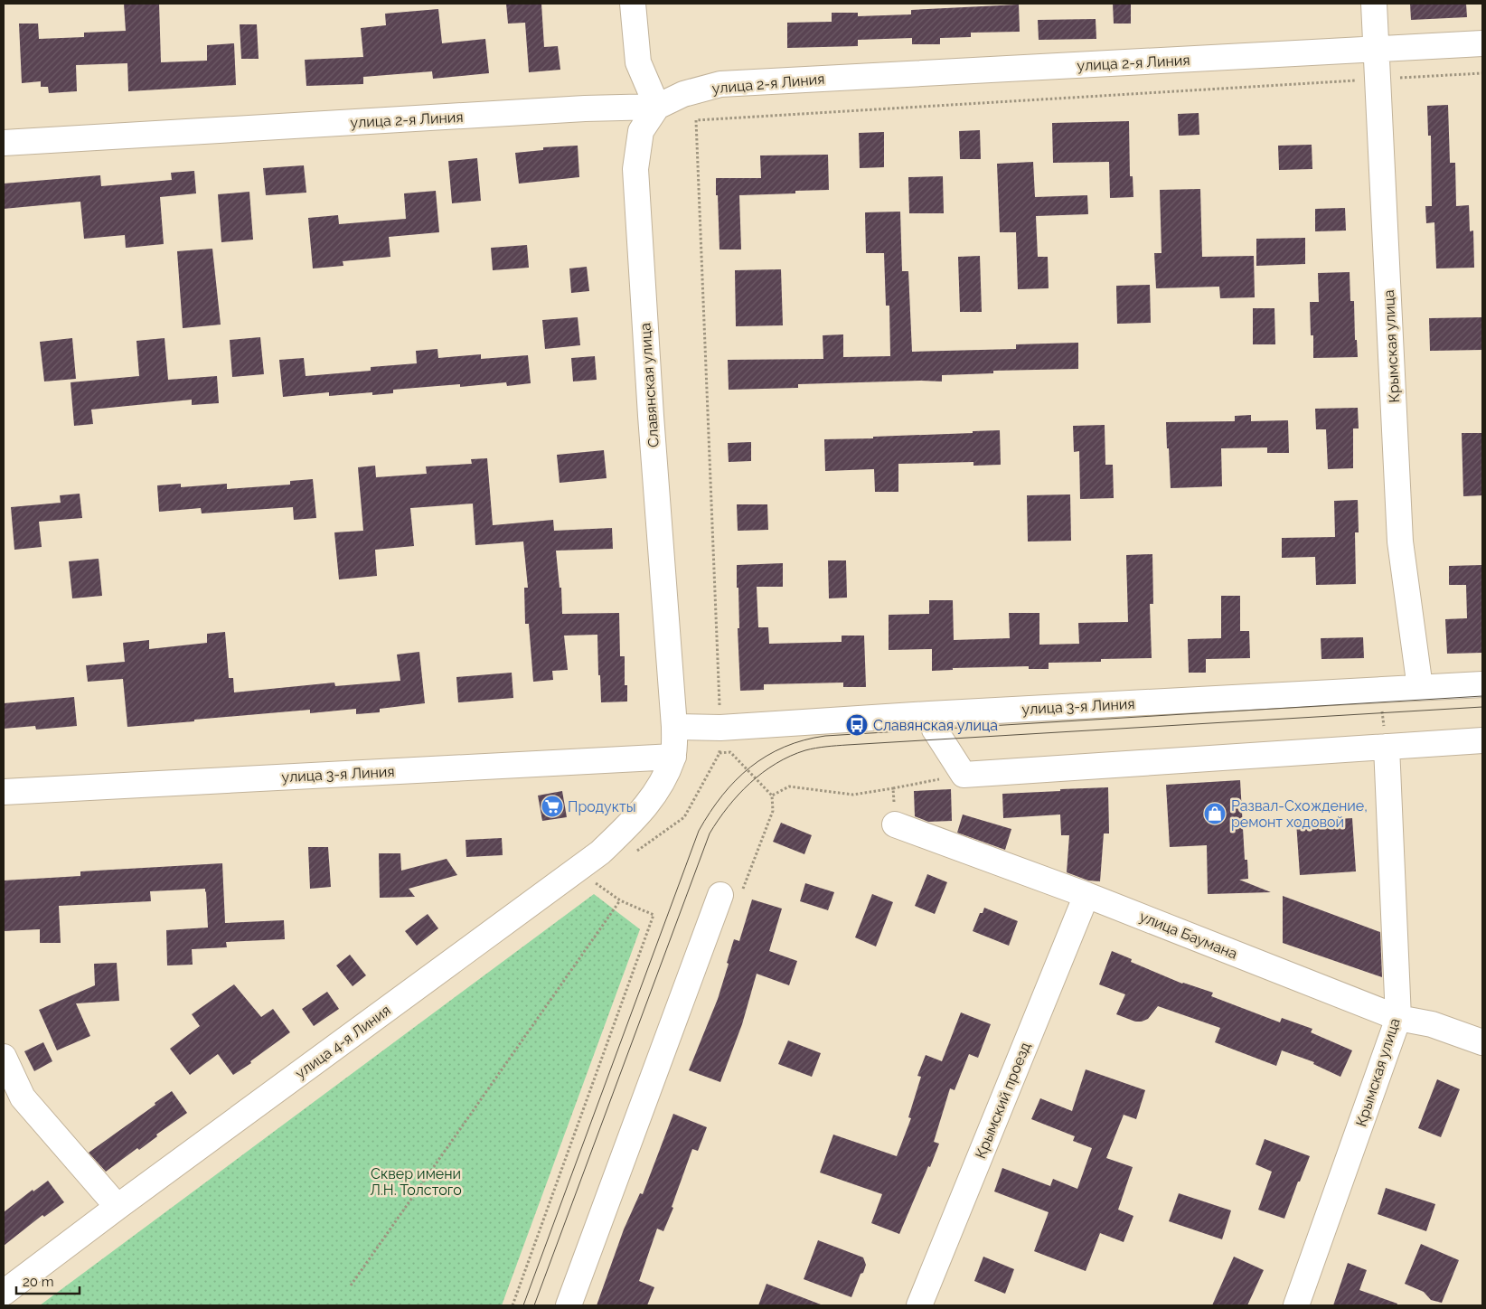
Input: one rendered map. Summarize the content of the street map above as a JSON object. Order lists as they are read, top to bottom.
{
  "streets": {
    "street": [
      "улица 2-я Линия",
      "Крымская улица",
      "Славянская улица",
      "улица 3-я Линия",
      "улица Баумана",
      "улица 4-я Линия",
      "Крымский проезд"
    ]
  },
  "crossings": [
    ["улица 2-я Линия", "Крымская улица"],
    ["улица 2-я Линия", "Славянская улица"],
    ["Крымская улица", "улица 3-я Линия"],
    ["Крымская улица", "улица Баумана"],
    ["Славянская улица", "улица 3-я Линия"],
    ["Славянская улица", "улица 4-я Линия"],
    ["улица 3-я Линия", "улица 4-я Линия"],
    ["улица Баумана", "Крымский проезд"]
  ],
  "parks": ["Сквер имени Л.Н. Толстого"],
  "places": {
    "bus stop": ["Славянская улица"],
    "supermarket": ["Продукты"],
    "shop": ["Развал-Схождение, ремонт ходовой"]
  },
  "scale_bar": "20 m"
}
